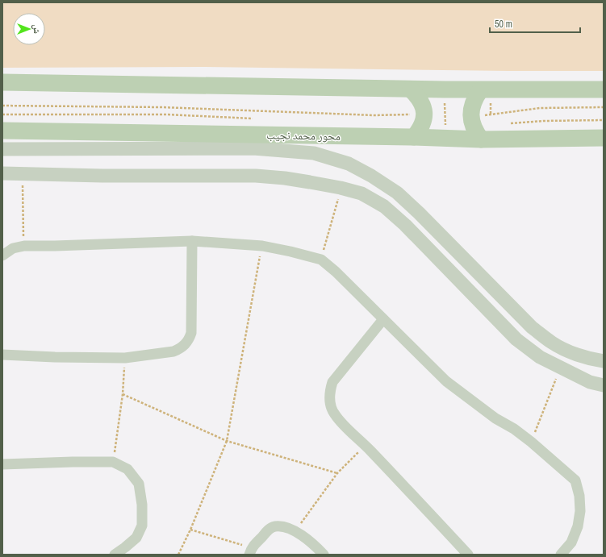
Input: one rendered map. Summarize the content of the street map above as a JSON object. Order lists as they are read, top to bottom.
{
  "streets": {
    "main road": ["محور محمد نجيب"]
  },
  "scale_bar": "50 m",
  "north": "right"
}
